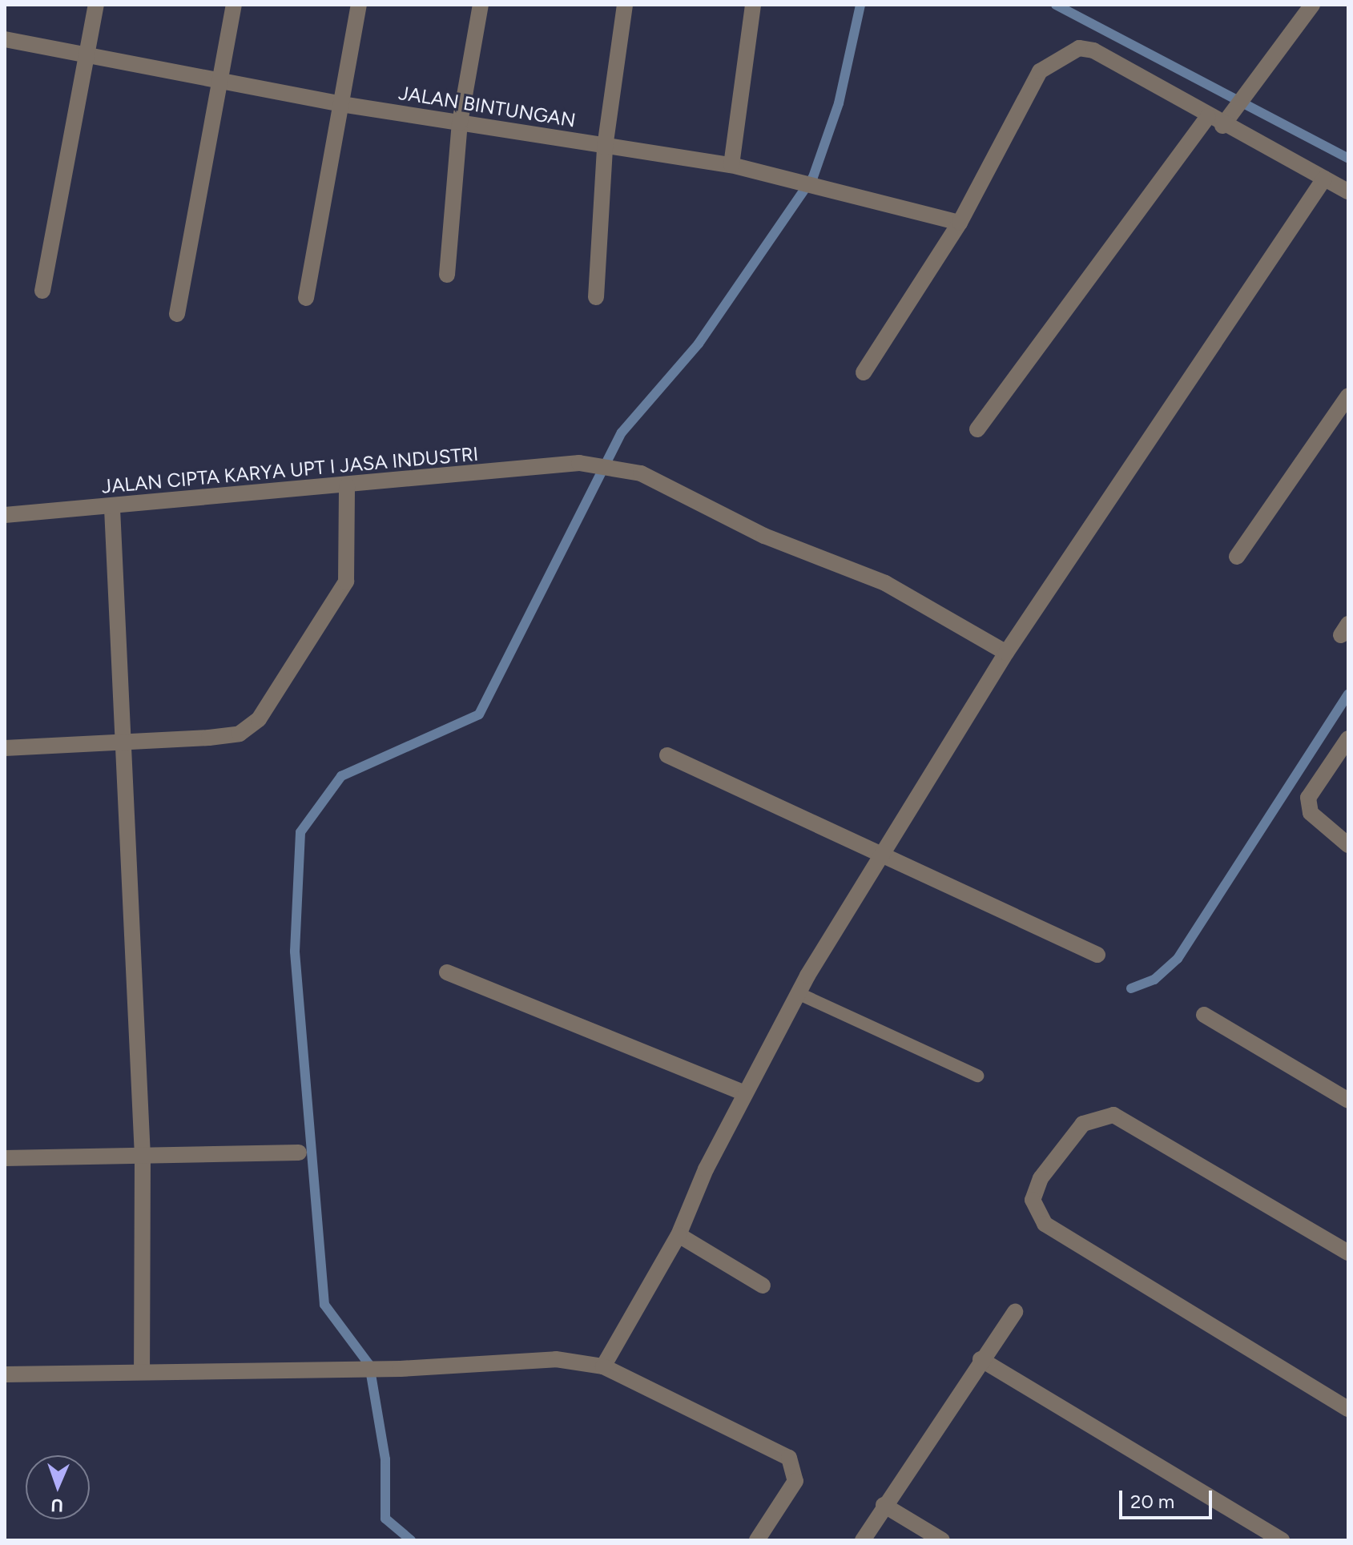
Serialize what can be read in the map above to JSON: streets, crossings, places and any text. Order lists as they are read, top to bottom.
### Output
{
  "streets": {
    "street": ["JALAN BINTUNGAN", "JALAN CIPTA KARYA UPT I JASA INDUSTRI"]
  },
  "scale_bar": "20 m",
  "north": "bottom"
}
